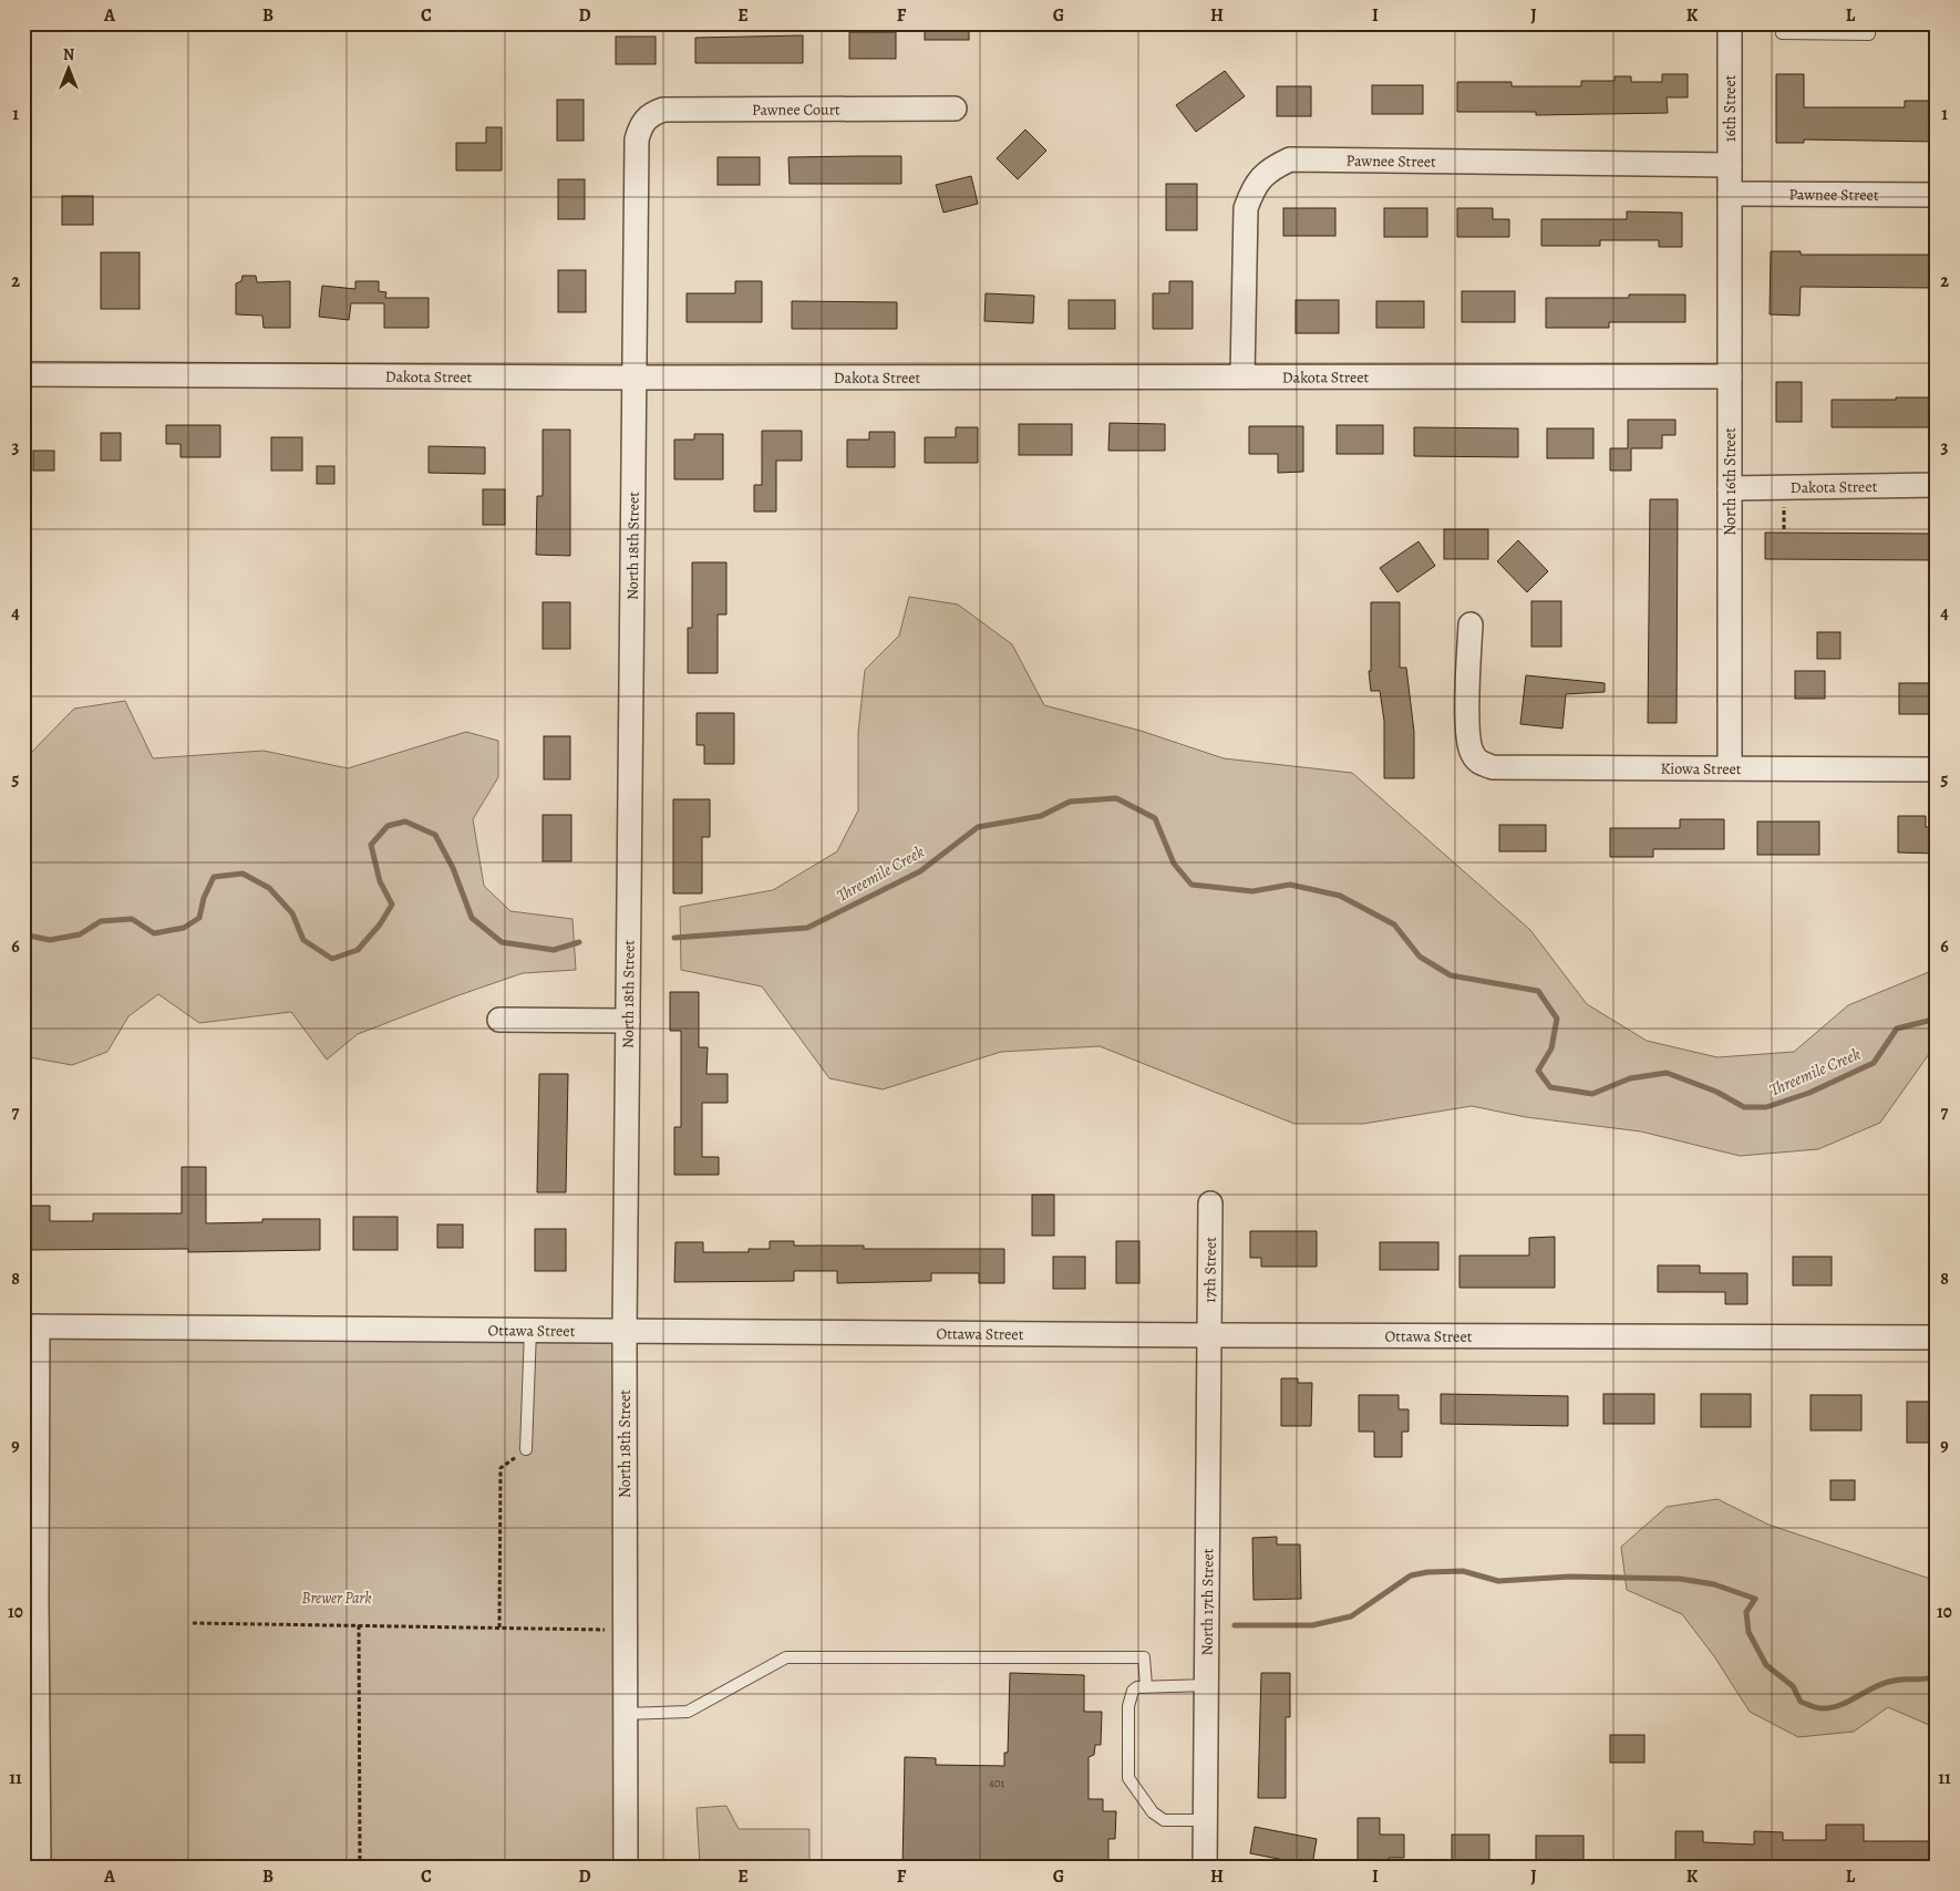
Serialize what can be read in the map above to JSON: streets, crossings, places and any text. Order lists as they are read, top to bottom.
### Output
{
  "streets": {
    "street": [
      "Pawnee Court",
      "16th Street",
      "Pawnee Street",
      "Dakota Street",
      "North 16th Street",
      "North 18th Street",
      "Kiowa Street",
      "17th Street",
      "Ottawa Street",
      "North 17th Street"
    ]
  },
  "crossings": [
    ["Pawnee Court", "North 18th Street"],
    ["16th Street", "Pawnee Street"],
    ["16th Street", "North 16th Street"],
    ["Pawnee Street", "Dakota Street"],
    ["Pawnee Street", "North 16th Street"],
    ["Dakota Street", "North 16th Street"],
    ["Dakota Street", "North 18th Street"],
    ["North 16th Street", "Kiowa Street"],
    ["North 18th Street", "Ottawa Street"],
    ["17th Street", "Ottawa Street"],
    ["17th Street", "North 17th Street"],
    ["Ottawa Street", "North 17th Street"]
  ],
  "water": ["Threemile Creek"],
  "parks": ["Brewer Park"],
  "house_numbers": ["401"],
  "north": "top",
  "grid": {
    "columns": [
      "A",
      "B",
      "C",
      "D",
      "E",
      "F",
      "G",
      "H",
      "I",
      "J",
      "K",
      "L"
    ],
    "rows": [
      "1",
      "2",
      "3",
      "4",
      "5",
      "6",
      "7",
      "8",
      "9",
      "10",
      "11"
    ]
  }
}
